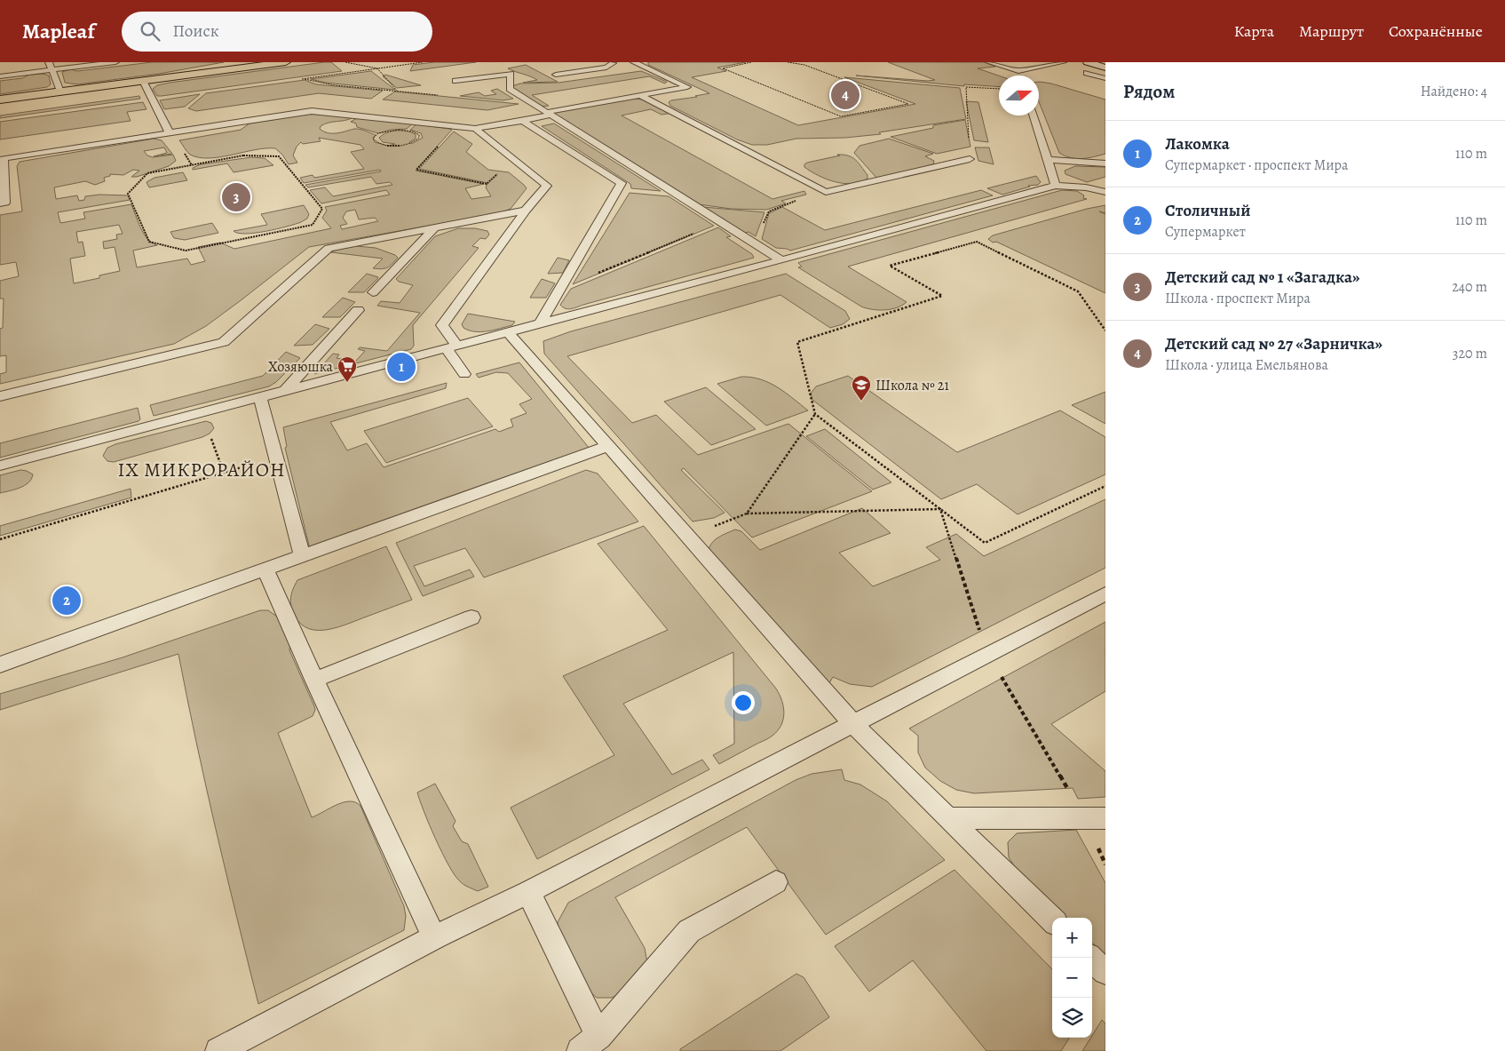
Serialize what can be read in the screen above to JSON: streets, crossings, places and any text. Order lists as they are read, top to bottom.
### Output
{
  "districts": ["IX МИКРОРАЙОН"],
  "places": {
    "supermarket": ["Хозяюшка"],
    "school or university": ["Школа № 21"]
  },
  "north": "right",
  "page": {
    "header": "Mapleaf",
    "search": "Поиск",
    "nav": ["Карта", "Маршрут", "Сохранённые"],
    "heading": ["Рядом", "Найдено: 4"],
    "pins": [
      "4",
      "3",
      "1",
      "2"
    ],
    "list": [
      {
        "mark": "1",
        "name": "Лакомка",
        "note": "Супермаркет · проспект Мира",
        "value": "110 m"
      },
      {
        "mark": "2",
        "name": "Столичный",
        "note": "Супермаркет",
        "value": "110 m"
      },
      {
        "mark": "3",
        "name": "Детский сад № 1 «Загадка»",
        "note": "Школа · проспект Мира",
        "value": "240 m"
      },
      {
        "mark": "4",
        "name": "Детский сад № 27 «Зарничка»",
        "note": "Школа · улица Емельянова",
        "value": "320 m"
      }
    ],
    "map_buttons": ["+", "−"]
  }
}
